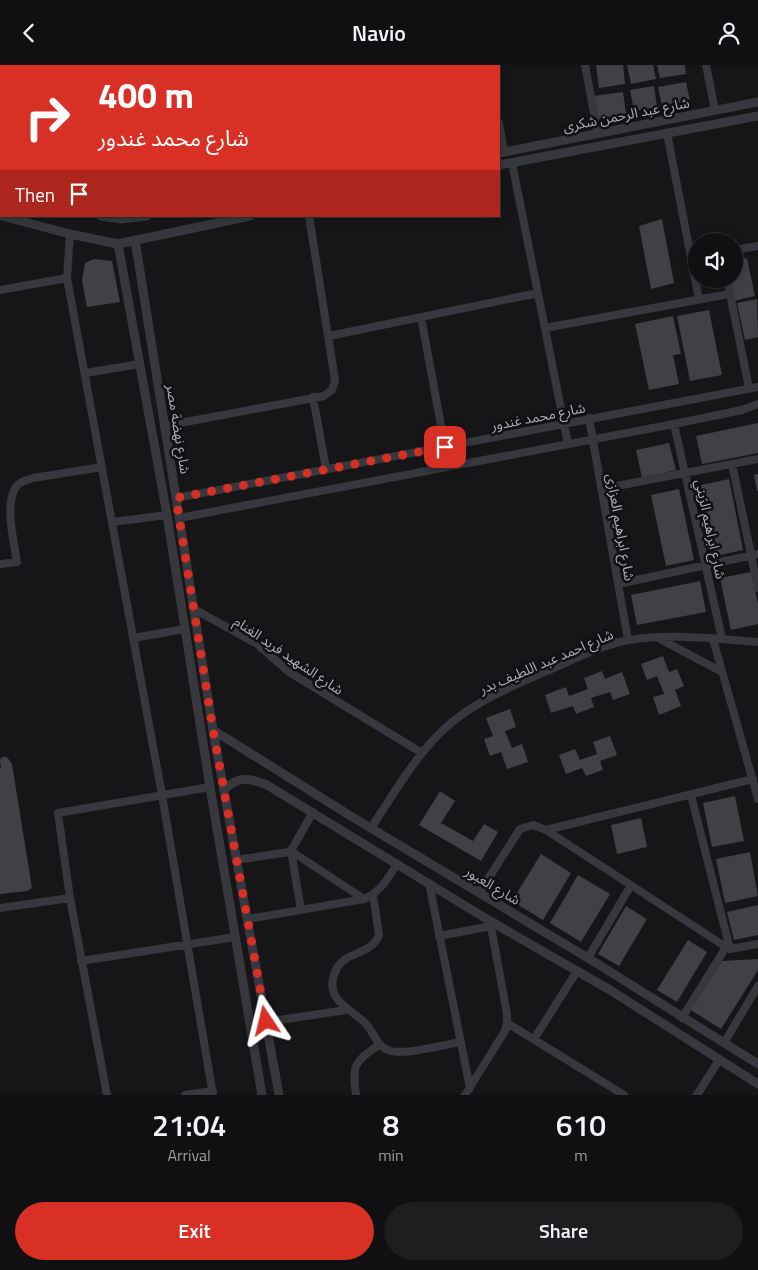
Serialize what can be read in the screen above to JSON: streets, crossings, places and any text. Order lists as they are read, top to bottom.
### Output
{
  "streets": {
    "street": [
      "شارع عبد الرحمن شكرى",
      "شارع محمد غندور",
      "شارع نهضة مصر",
      "شارع ابراهيم العزازى",
      "شارع ابراهيم الزيني",
      "شارع الشهيد فريد الغنام",
      "شارع احمد عبد اللطيف بدر",
      "شارع العبور"
    ]
  },
  "crossings": [
    ["شارع محمد غندور", "شارع نهضة مصر"],
    ["شارع محمد غندور", "شارع ابراهيم العزازى"],
    ["شارع نهضة مصر", "شارع الشهيد فريد الغنام"],
    ["شارع نهضة مصر", "شارع العبور"],
    ["شارع ابراهيم العزازى", "شارع احمد عبد اللطيف بدر"],
    ["شارع ابراهيم الزيني", "شارع احمد عبد اللطيف بدر"],
    ["شارع الشهيد فريد الغنام", "شارع احمد عبد اللطيف بدر"],
    ["شارع احمد عبد اللطيف بدر", "شارع العبور"]
  ],
  "page": {
    "header": "Navio",
    "turn": ["400 m", "شارع محمد غندور"],
    "then": "Then",
    "eta": [
      "21:04",
      "Arrival",
      "8",
      "min",
      "610",
      "m"
    ],
    "buttons": ["Exit", "Share"]
  }
}
